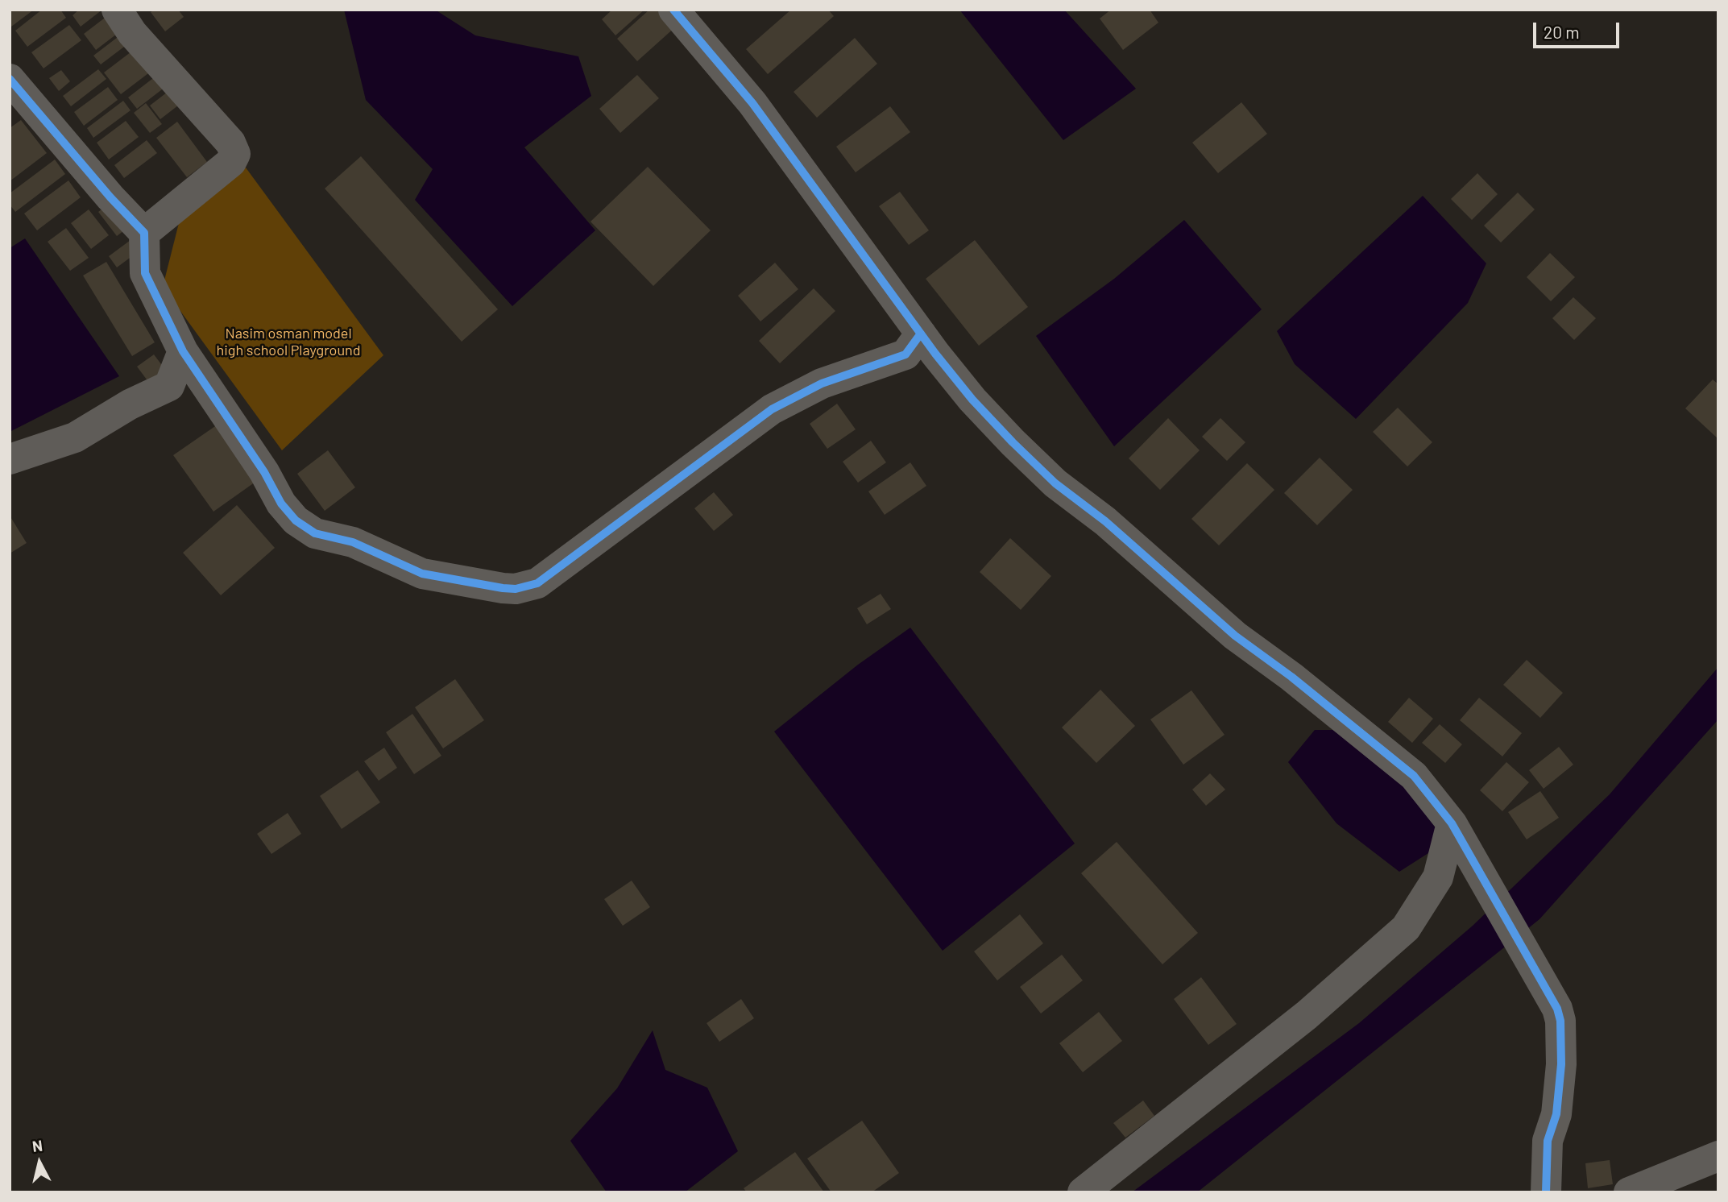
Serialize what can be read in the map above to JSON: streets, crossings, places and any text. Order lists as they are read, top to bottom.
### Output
{
  "parks": ["Nasim osman model high school Playground"],
  "scale_bar": "20 m",
  "north": "top"
}
